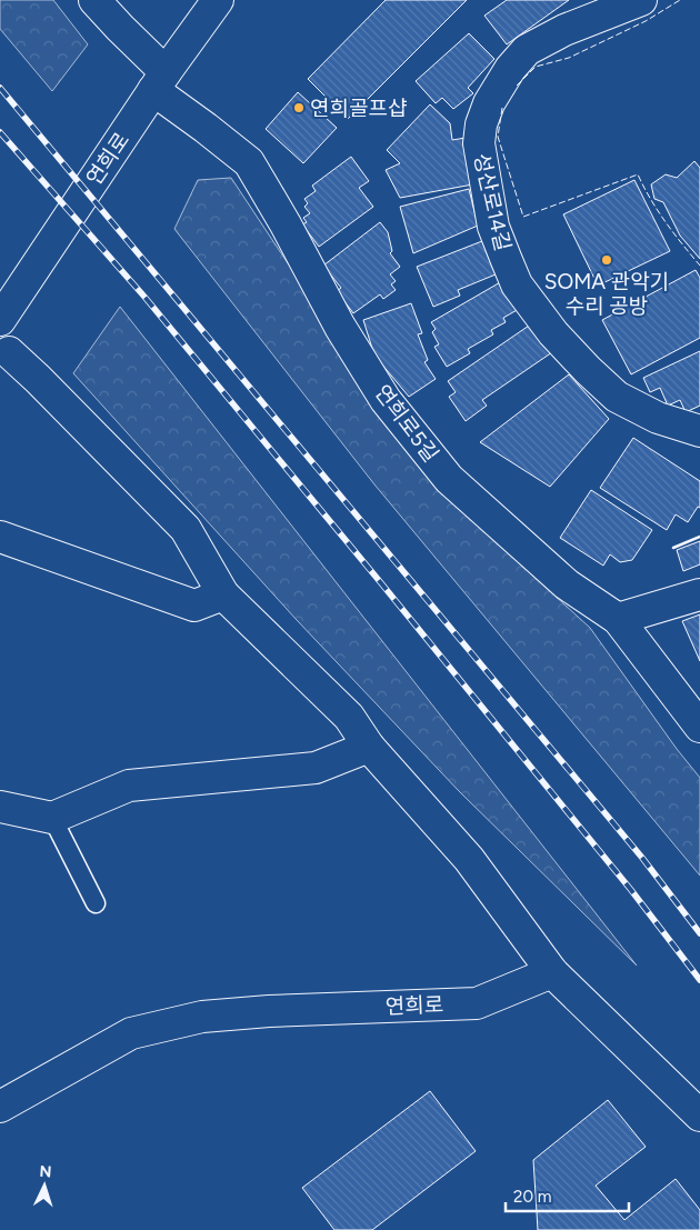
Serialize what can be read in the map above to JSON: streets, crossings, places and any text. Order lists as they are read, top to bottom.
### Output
{
  "streets": {
    "street": ["연희로", "성산로14길", "연희로5길"]
  },
  "crossings": [
    ["연희로", "연희로5길"]
  ],
  "places": ["연희골프샵", "SOMA 관악기 수리 공방"],
  "scale_bar": "20 m",
  "north": "top"
}
